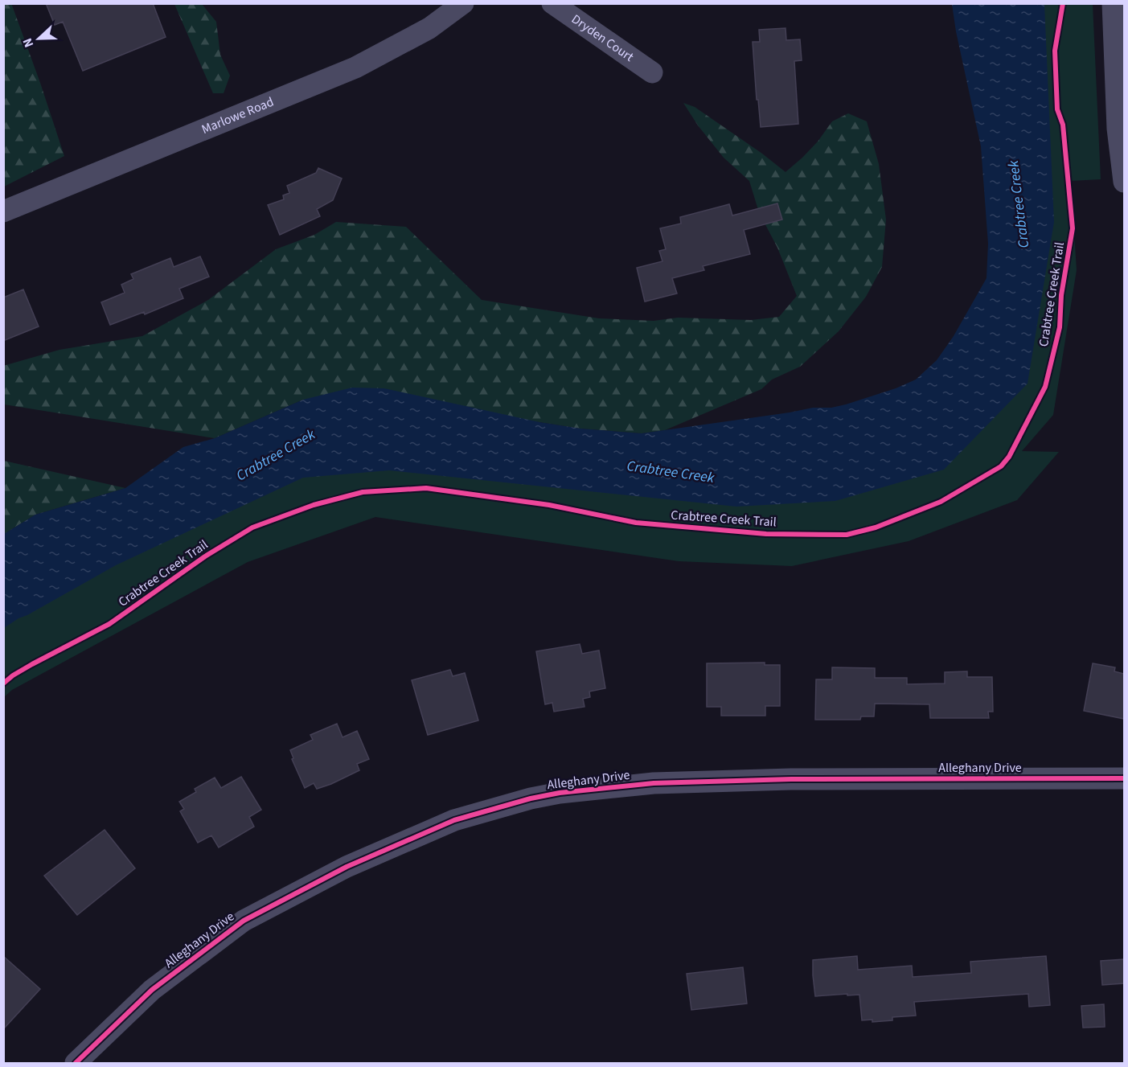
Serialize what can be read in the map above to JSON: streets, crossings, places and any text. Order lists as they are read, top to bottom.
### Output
{
  "streets": {
    "street": ["Dryden Court", "Marlowe Road", "Alleghany Drive"],
    "cycle path": ["Crabtree Creek Trail"]
  },
  "water": ["Crabtree Creek"],
  "north": "left"
}
